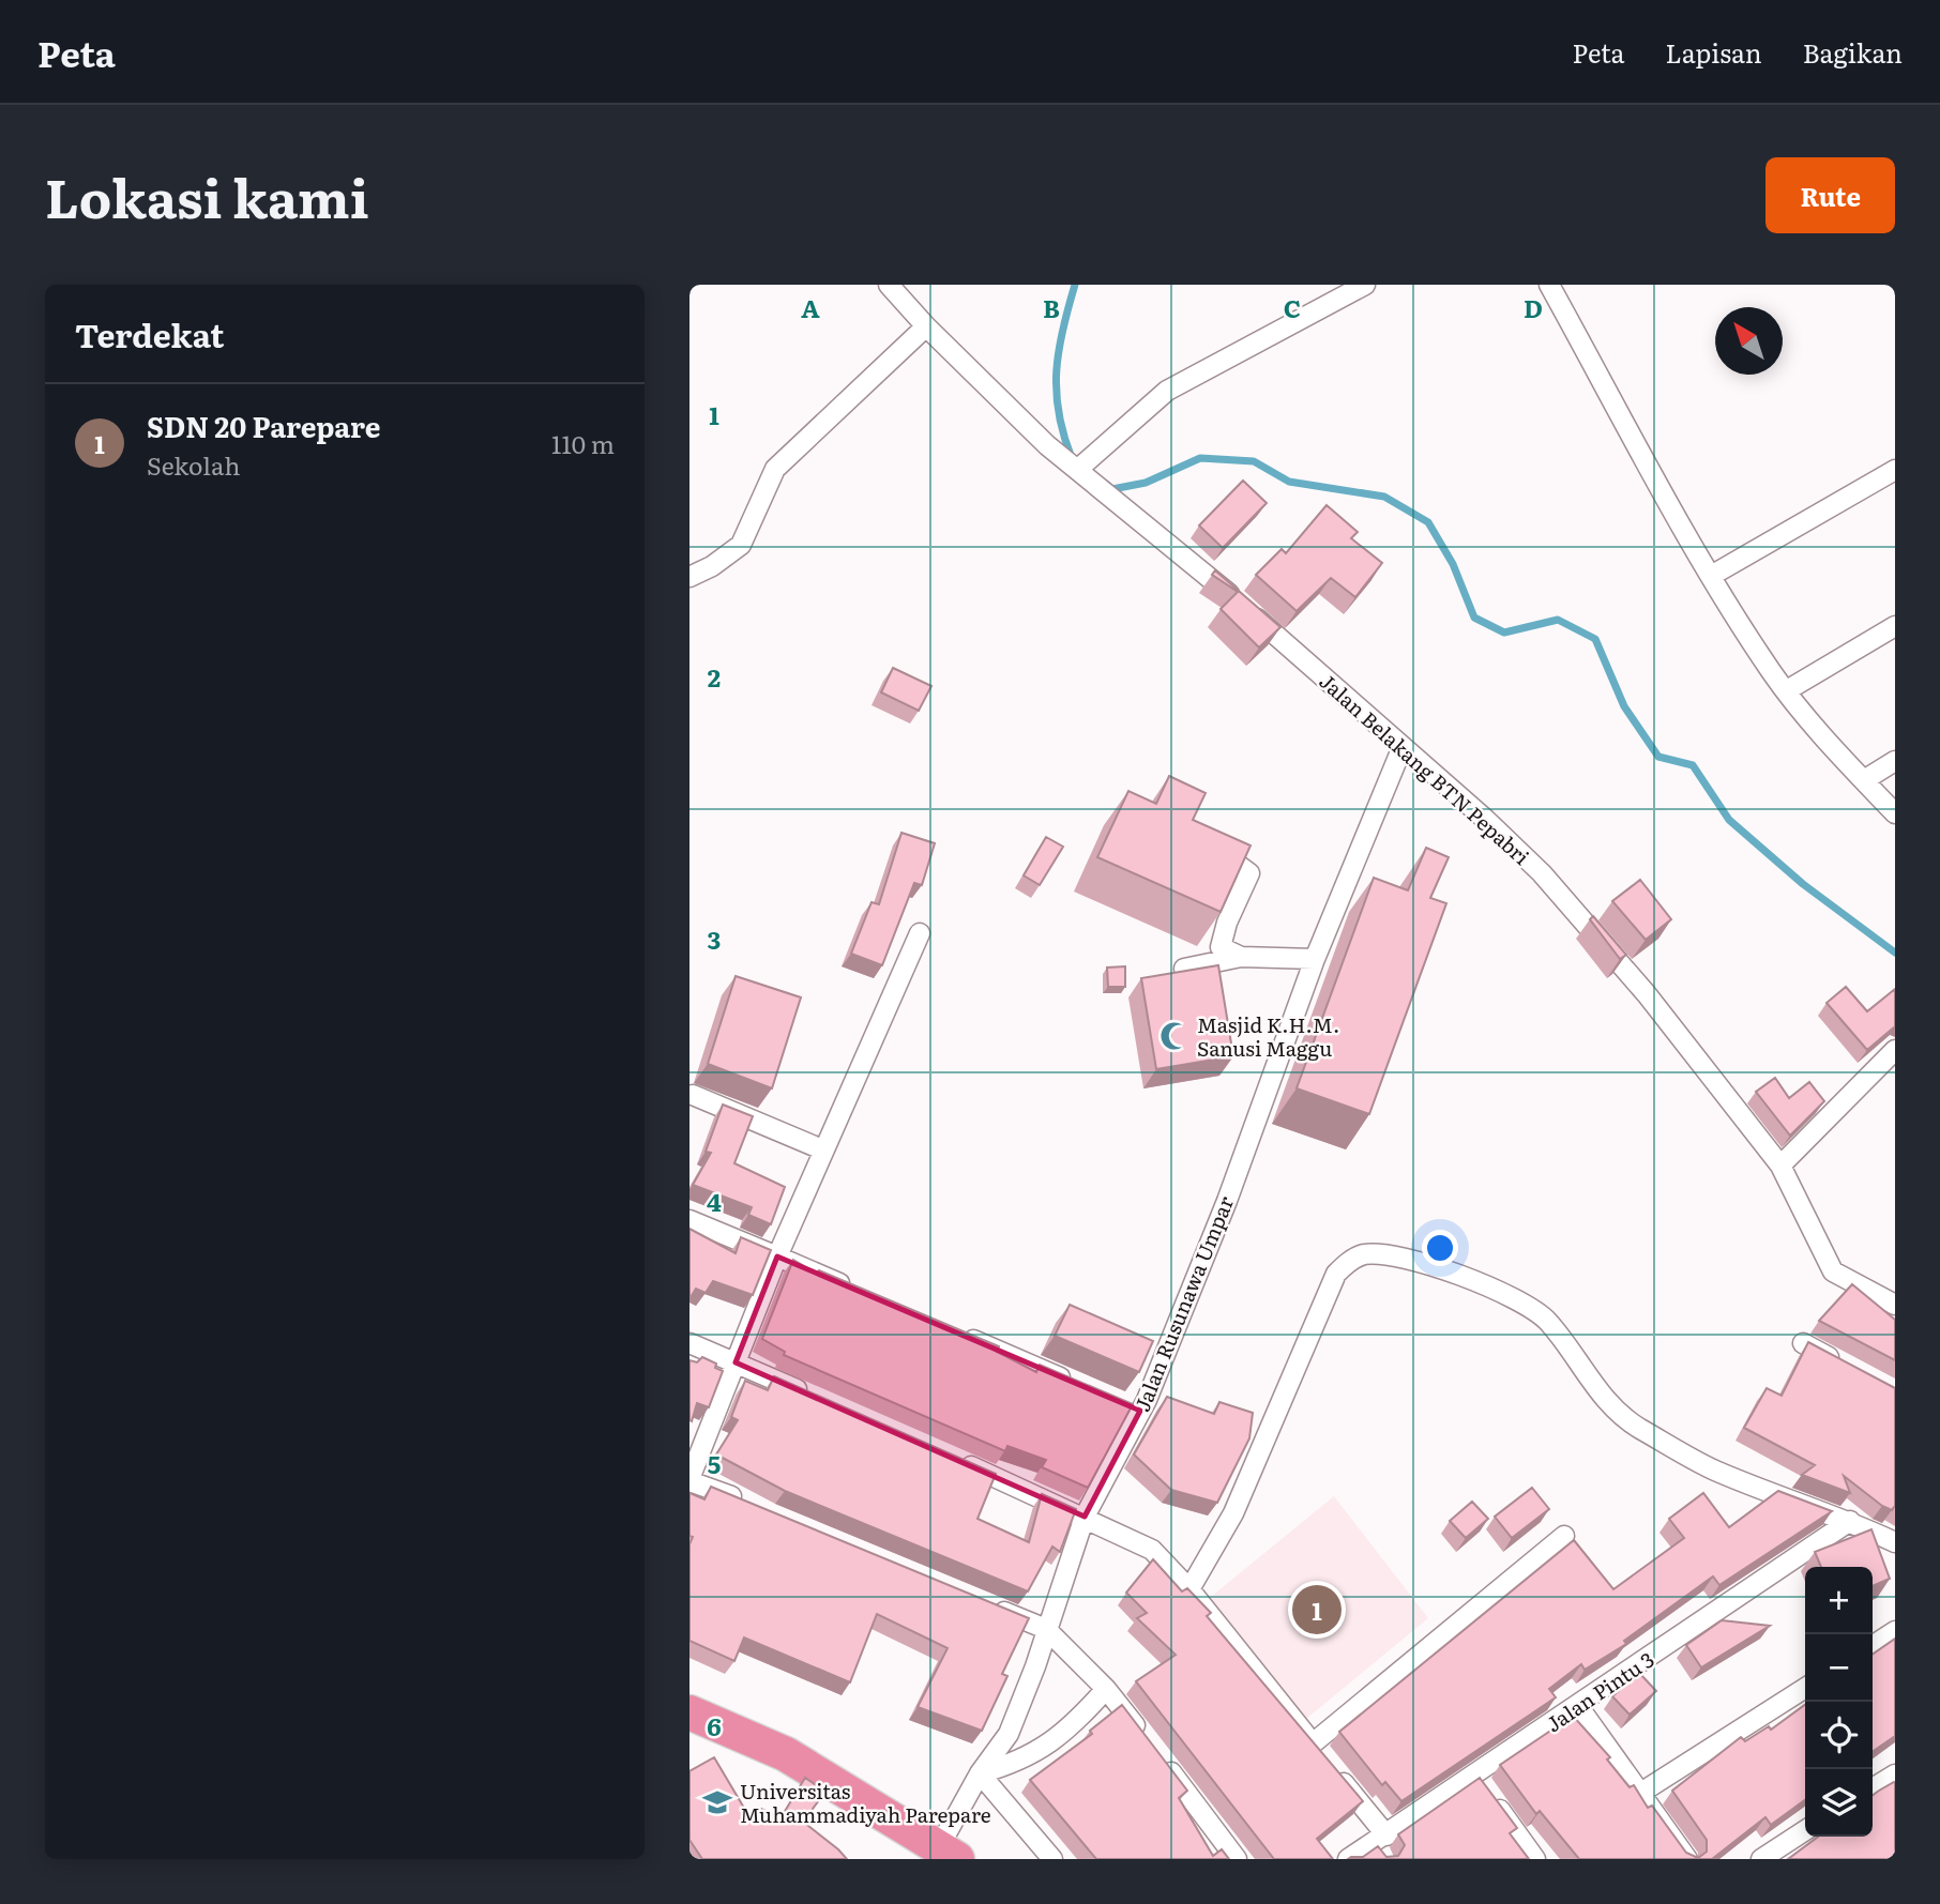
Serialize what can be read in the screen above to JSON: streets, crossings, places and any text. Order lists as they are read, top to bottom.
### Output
{
  "streets": {
    "street": ["Jalan Belakang BTN Pepabri", "Jalan Rusunawa Umpar", "Jalan Pintu 3"]
  },
  "crossings": [
    ["Jalan Belakang BTN Pepabri", "Jalan Rusunawa Umpar"]
  ],
  "places": {
    "mosque": ["Masjid K.H.M. Sanusi Maggu"],
    "school or university": ["Universitas Muhammadiyah Parepare"]
  },
  "north": "top left",
  "page": {
    "header": "Peta",
    "nav": ["Peta", "Lapisan", "Bagikan"],
    "title": "Lokasi kami",
    "buttons": "Rute",
    "heading": "Terdekat",
    "list": [
      {
        "mark": "1",
        "name": "SDN 20 Parepare",
        "note": "Sekolah",
        "value": "110 m"
      }
    ],
    "map_buttons": ["+", "−"],
    "pins": "1"
  },
  "grid": {
    "columns": [
      "A",
      "B",
      "C",
      "D"
    ],
    "rows": [
      "1",
      "2",
      "3",
      "4",
      "5",
      "6"
    ]
  }
}
